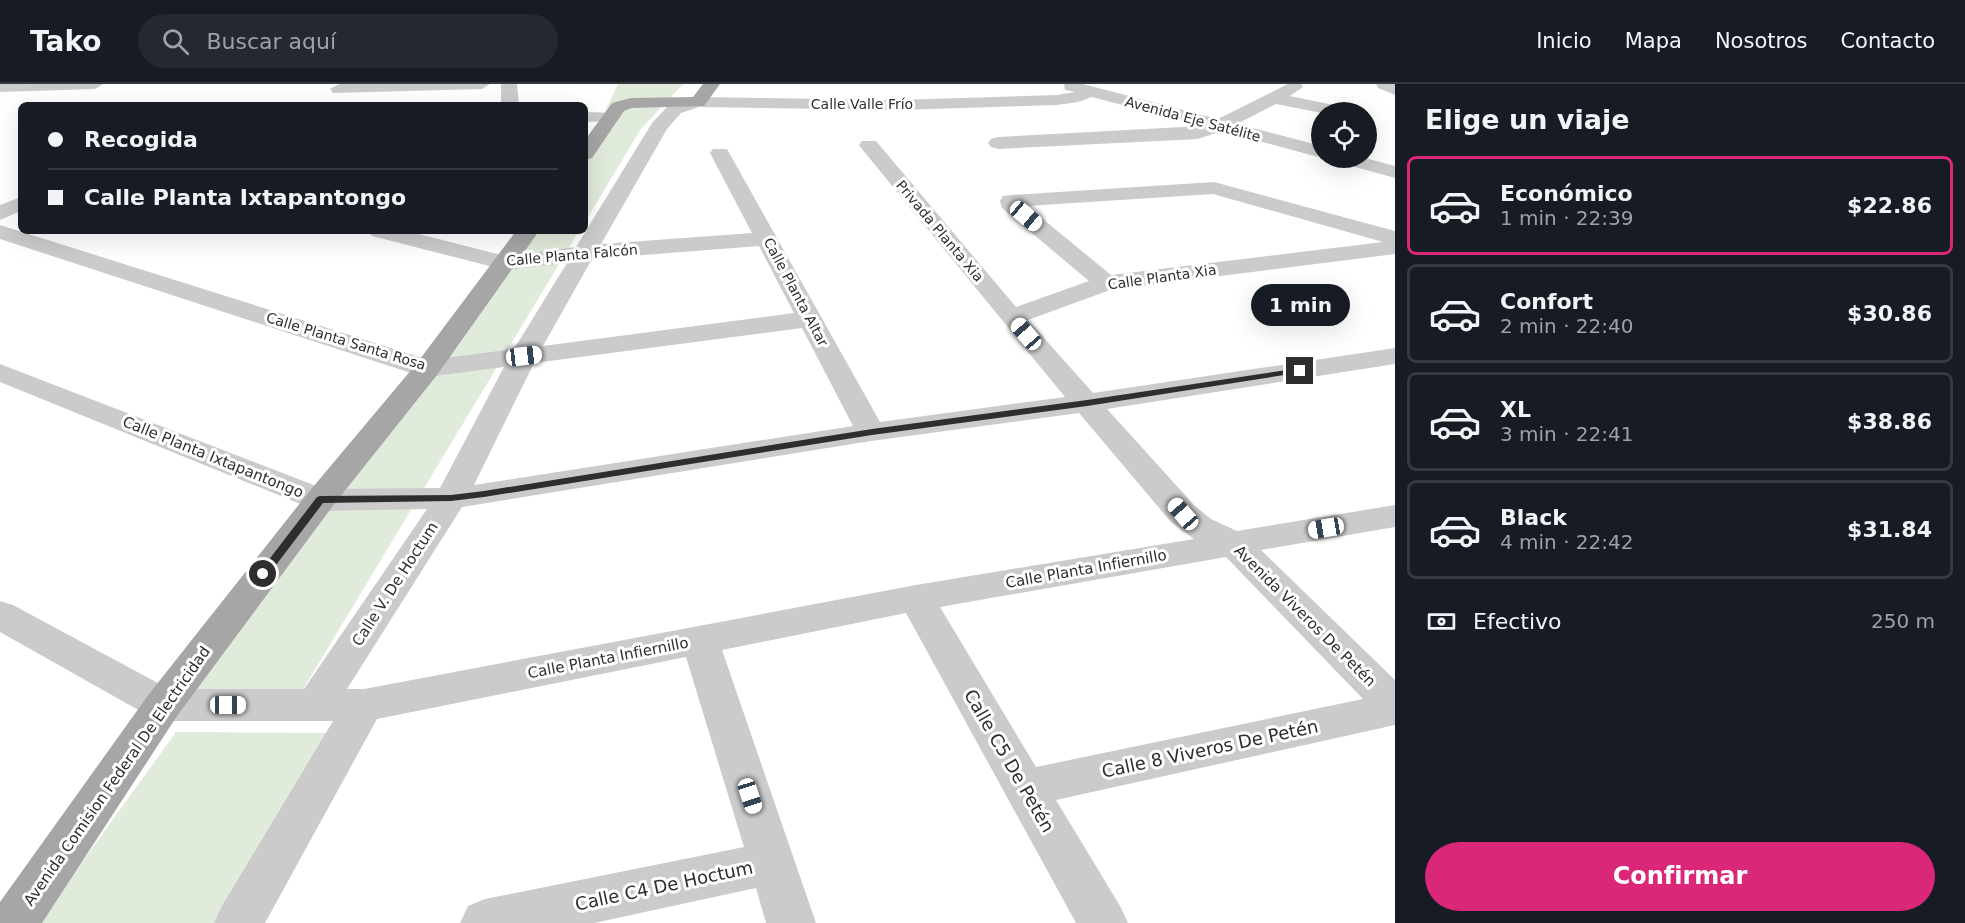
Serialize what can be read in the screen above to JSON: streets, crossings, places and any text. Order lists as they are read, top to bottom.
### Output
{
  "streets": {
    "main road": ["Calle Valle Frío", "Avenida Comision Federal De Electricidad"],
    "street": [
      "Avenida Eje Satélite",
      "Privada Planta Xia",
      "Calle Planta Falcón",
      "Calle Planta Xia",
      "Calle Planta Altar",
      "Calle Planta Santa Rosa",
      "Calle Planta Ixtapantongo",
      "Calle Planta Infiernillo",
      "Calle V. De Hoctum",
      "Avenida Viveros De Petén",
      "Calle 8 Viveros De Petén",
      "Calle C5 De Petén",
      "Calle C4 De Hoctum"
    ]
  },
  "crossings": [
    ["Calle Valle Frío", "Avenida Eje Satélite"],
    ["Calle Valle Frío", "Calle V. De Hoctum"],
    ["Privada Planta Xia", "Calle Planta Xia"],
    ["Calle Planta Falcón", "Calle Planta Altar"],
    ["Calle Planta Falcón", "Calle V. De Hoctum"],
    ["Calle Planta Falcón", "Avenida Comision Federal De Electricidad"],
    ["Calle Planta Altar", "Calle Planta Santa Rosa"],
    ["Calle Planta Altar", "Calle Planta Ixtapantongo"],
    ["Calle Planta Santa Rosa", "Calle V. De Hoctum"],
    ["Calle Planta Santa Rosa", "Avenida Comision Federal De Electricidad"],
    ["Calle Planta Ixtapantongo", "Calle V. De Hoctum"],
    ["Calle Planta Ixtapantongo", "Avenida Viveros De Petén"],
    ["Calle Planta Ixtapantongo", "Avenida Comision Federal De Electricidad"],
    ["Calle Planta Infiernillo", "Calle V. De Hoctum"],
    ["Calle Planta Infiernillo", "Avenida Viveros De Petén"],
    ["Calle Planta Infiernillo", "Calle C5 De Petén"],
    ["Calle Planta Infiernillo", "Avenida Comision Federal De Electricidad"],
    ["Avenida Viveros De Petén", "Calle 8 Viveros De Petén"],
    ["Calle 8 Viveros De Petén", "Calle C5 De Petén"]
  ],
  "page": {
    "header": "Tako",
    "search": "Buscar aquí",
    "nav": [
      "Inicio",
      "Mapa",
      "Nosotros",
      "Contacto"
    ],
    "heading": "Elige un viaje",
    "banner": ["Recogida", "Calle Planta Ixtapantongo"],
    "list": [
      {
        "name": "Económico",
        "note": "1 min · 22:39",
        "value": "$22.86"
      },
      {
        "name": "Confort",
        "note": "2 min · 22:40",
        "value": "$30.86"
      },
      {
        "name": "XL",
        "note": "3 min · 22:41",
        "value": "$38.86"
      },
      {
        "name": "Black",
        "note": "4 min · 22:42",
        "value": "$31.84"
      }
    ],
    "bubble": "1 min",
    "pay": ["Efectivo", "250 m"],
    "buttons": "Confirmar"
  }
}
